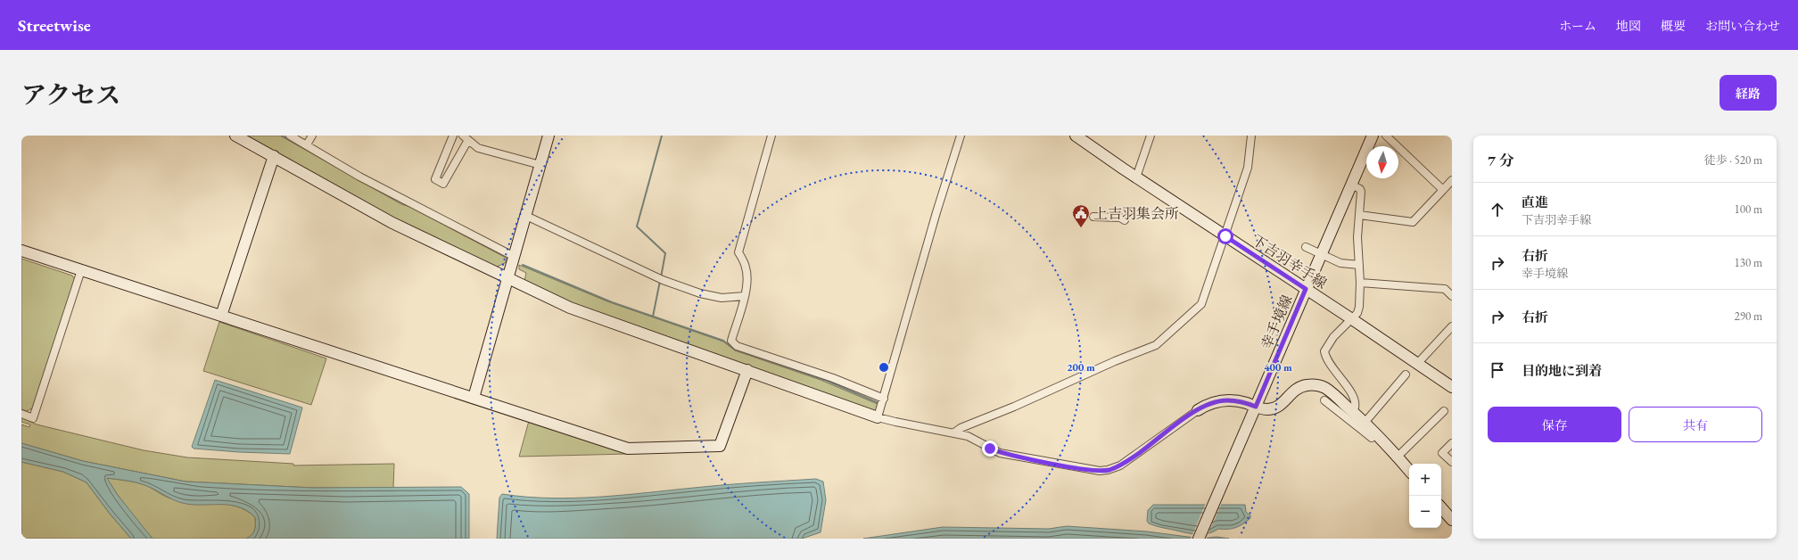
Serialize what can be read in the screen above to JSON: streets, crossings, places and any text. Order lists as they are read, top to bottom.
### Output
{
  "streets": {
    "street": ["下吉羽幸手線", "幸手境線"]
  },
  "crossings": [
    ["下吉羽幸手線", "幸手境線"]
  ],
  "places": {
    "public building": ["上吉羽集会所"]
  },
  "north": "bottom",
  "page": {
    "header": "Streetwise",
    "nav": [
      "ホーム",
      "地図",
      "概要",
      "お問い合わせ"
    ],
    "title": "アクセス",
    "buttons": [
      "経路",
      ["保存", "共有"]
    ],
    "heading": ["7 分", "徒歩 · 520 m"],
    "list": [
      ["直進", "下吉羽幸手線", "100 m"],
      ["右折", "幸手境線", "130 m"],
      ["右折", "290 m"],
      "目的地に到着"
    ],
    "map_buttons": ["+", "−"]
  },
  "rings": ["200 m", "400 m"]
}
